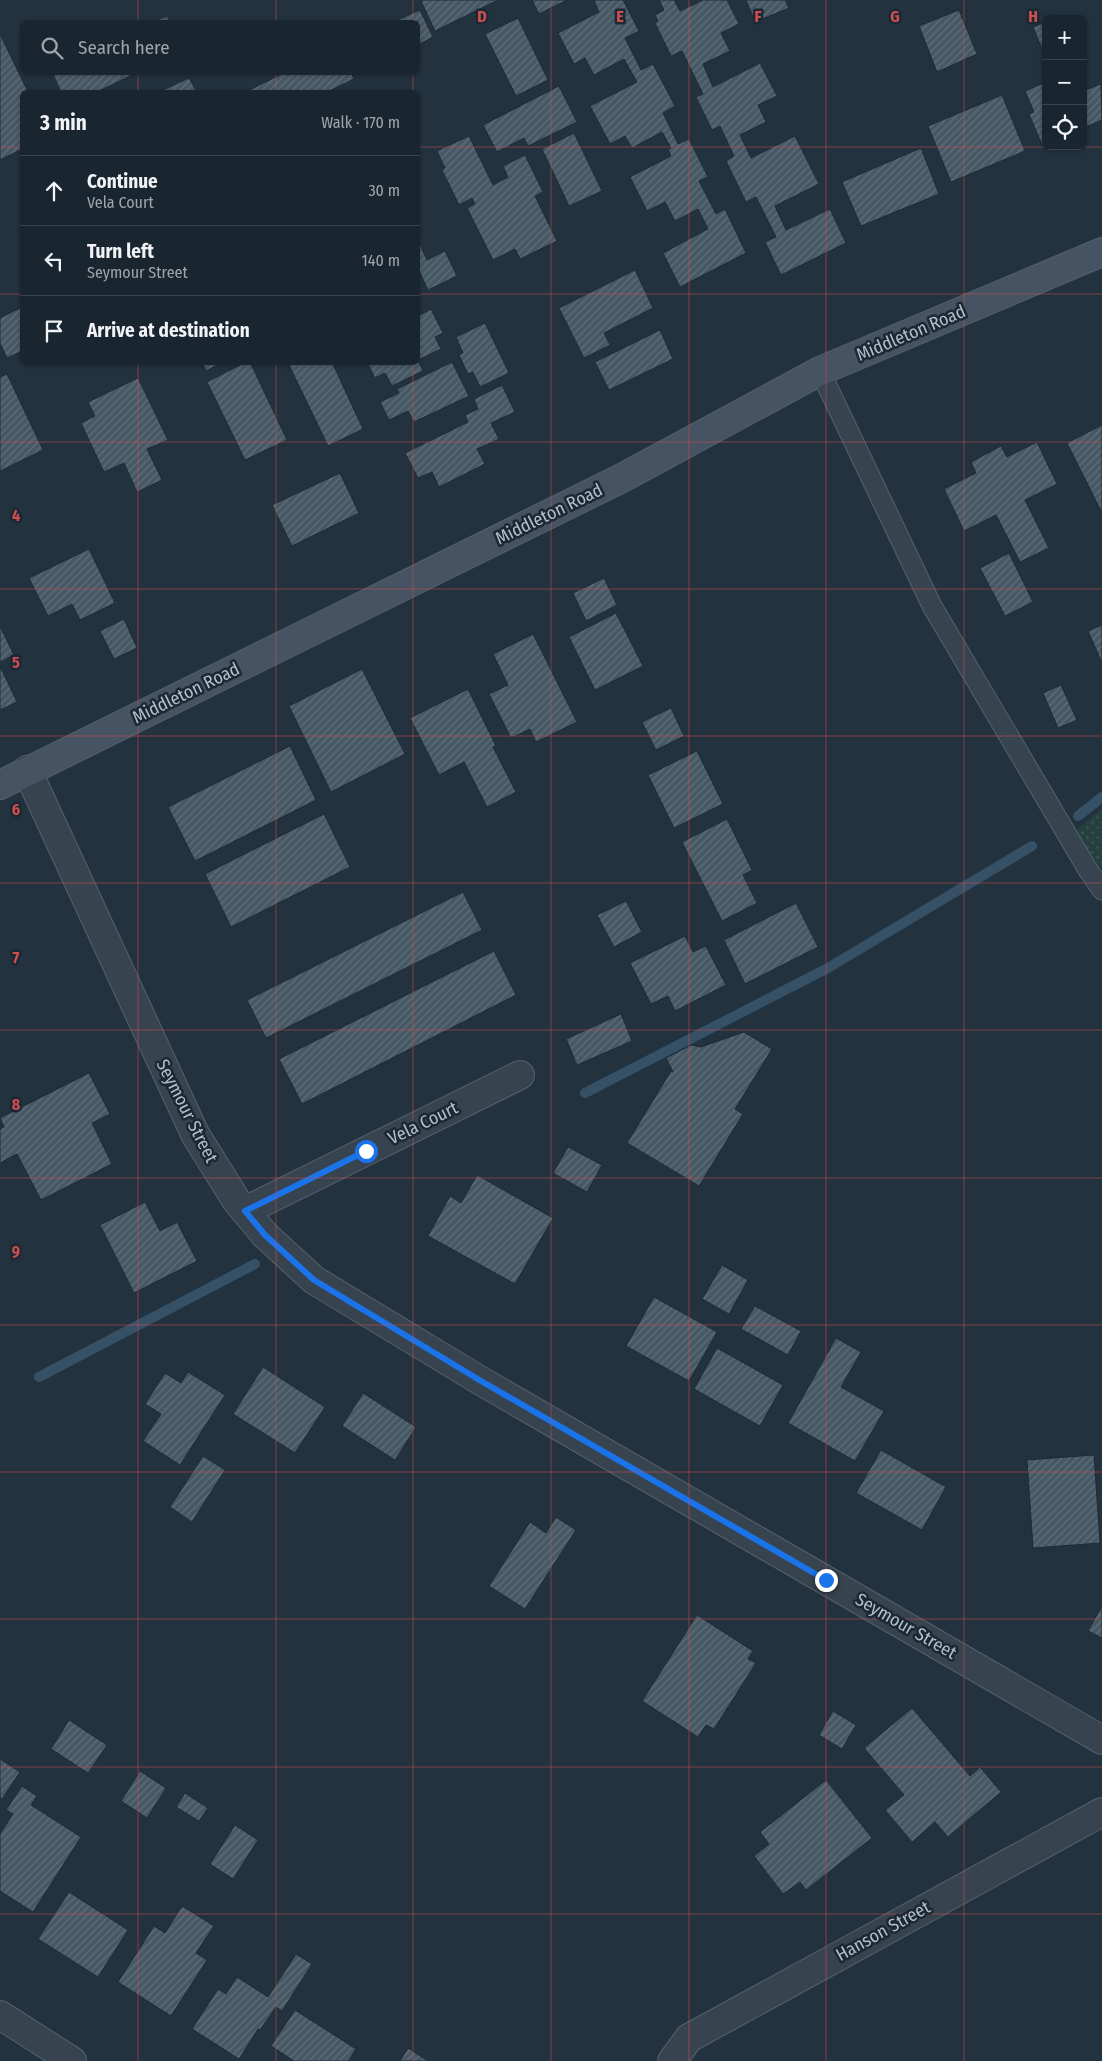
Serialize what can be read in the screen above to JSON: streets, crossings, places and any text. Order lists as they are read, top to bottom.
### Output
{
  "streets": {
    "main road": ["Middleton Road"],
    "street": ["Seymour Street", "Vela Court", "Hanson Street"]
  },
  "crossings": [
    ["Middleton Road", "Seymour Street"],
    ["Seymour Street", "Vela Court"]
  ],
  "page": {
    "map_buttons": ["+", "−"],
    "search": "Search here",
    "heading": ["3 min", "Walk · 170 m"],
    "list": [
      ["Continue", "Vela Court", "30 m"],
      ["Turn left", "Seymour Street", "140 m"],
      "Arrive at destination"
    ]
  },
  "grid": {
    "columns": [
      "D",
      "E",
      "F",
      "G",
      "H"
    ],
    "rows": [
      "4",
      "5",
      "6",
      "7",
      "8",
      "9"
    ]
  }
}
